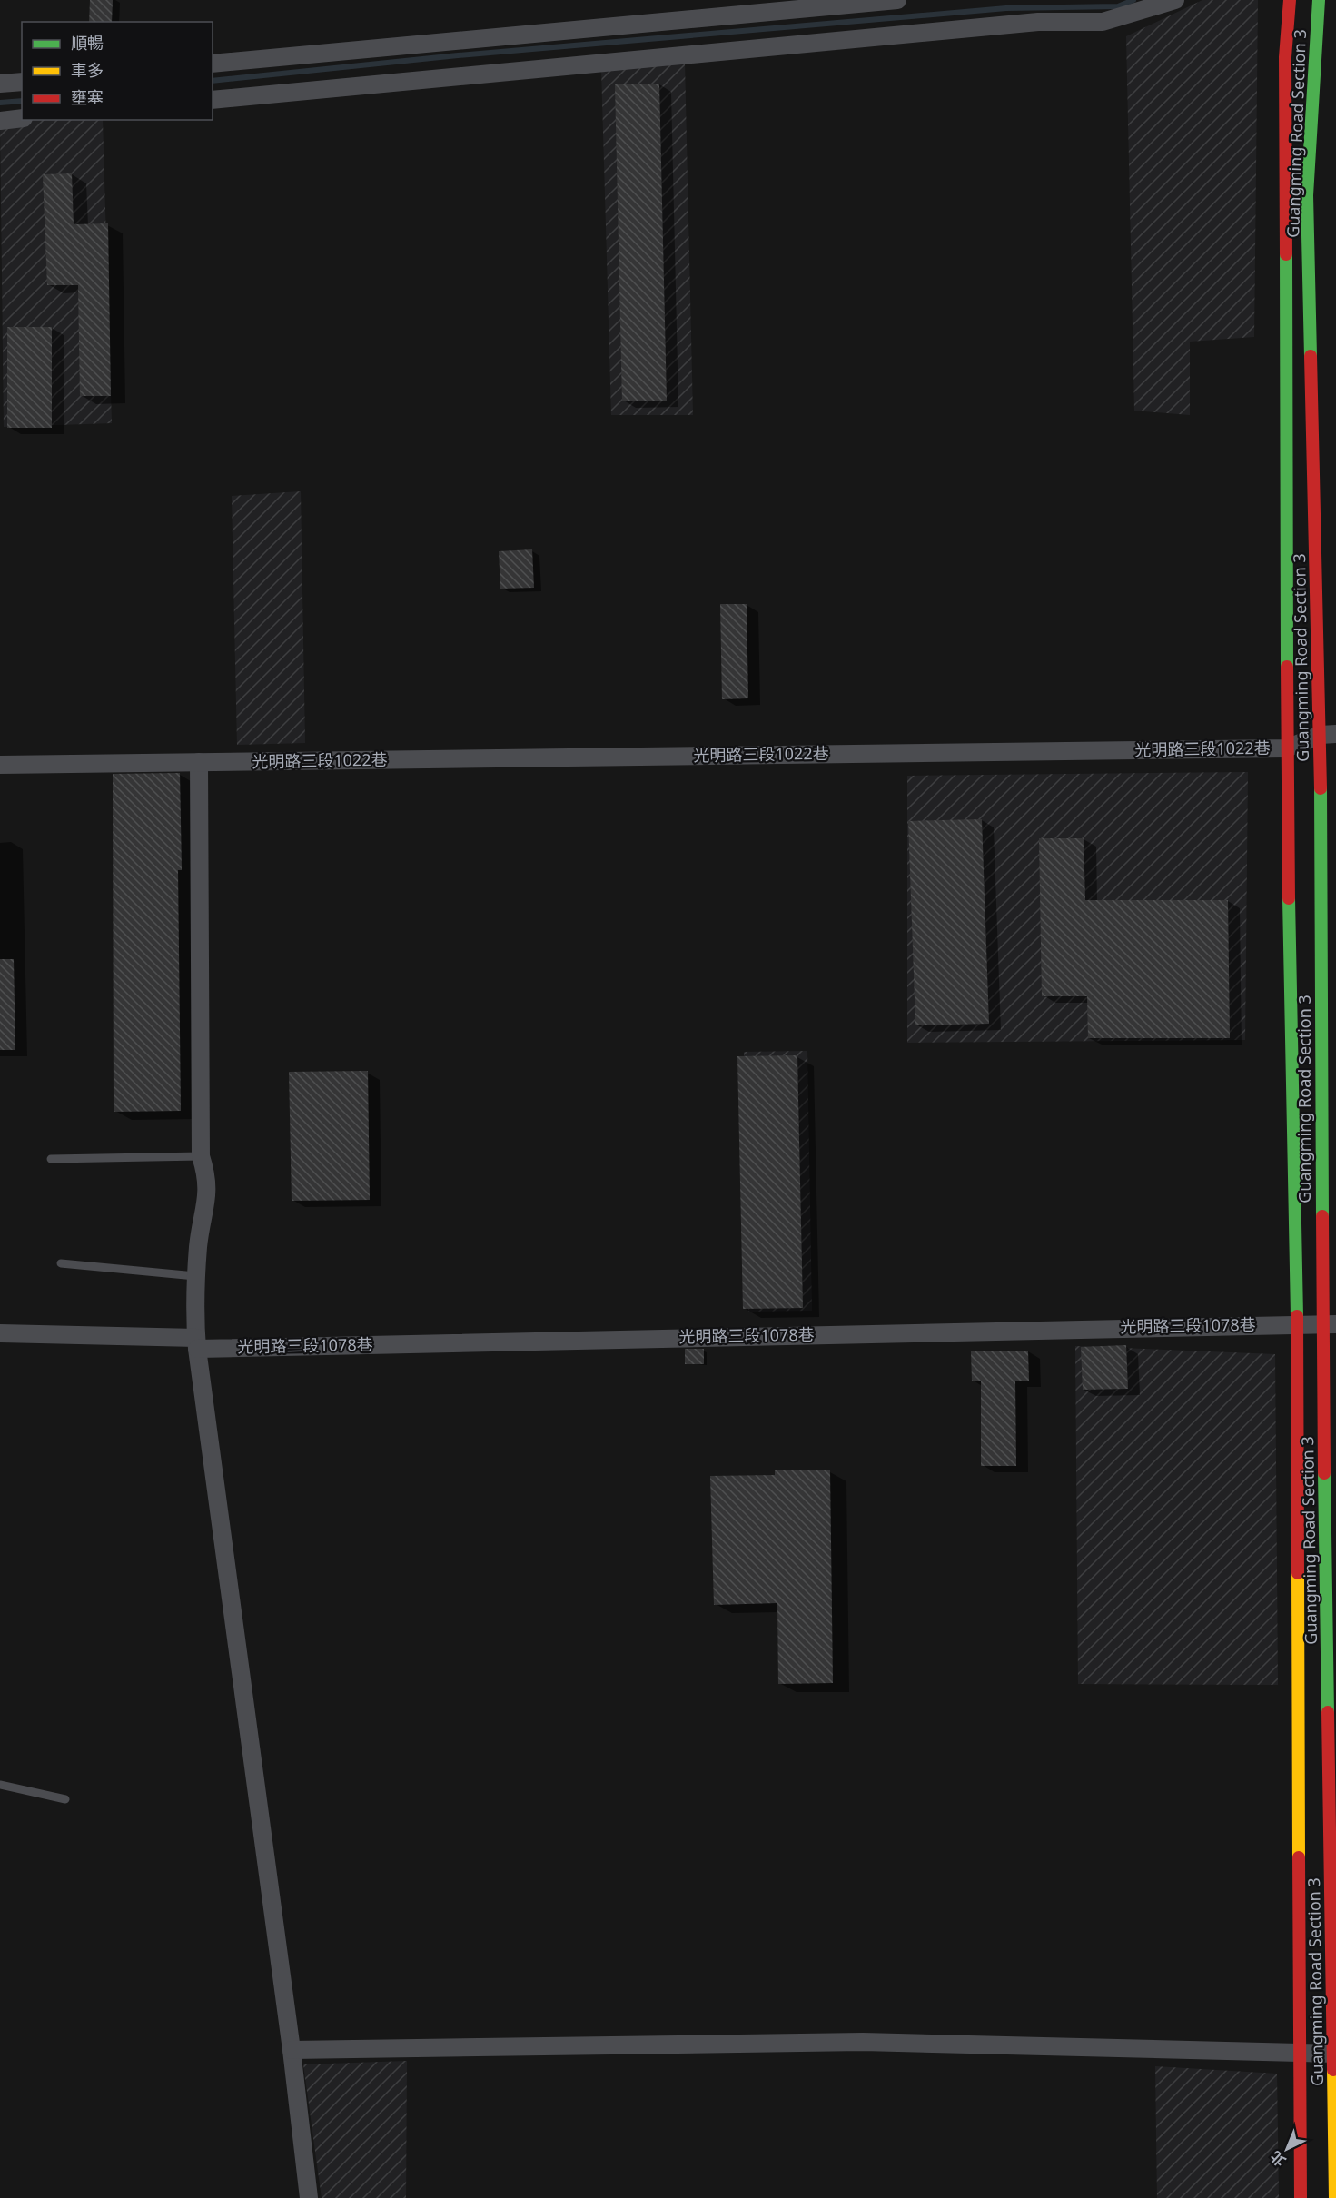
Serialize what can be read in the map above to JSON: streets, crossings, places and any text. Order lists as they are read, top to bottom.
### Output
{
  "streets": {
    "street": ["Guangming Road Section 3", "光明路三段1022巷", "光明路三段1078巷"]
  },
  "crossings": [
    ["Guangming Road Section 3", "光明路三段1022巷"],
    ["Guangming Road Section 3", "光明路三段1078巷"]
  ],
  "legend": ["順暢", "車多", "壅塞"],
  "north": "bottom left"
}
